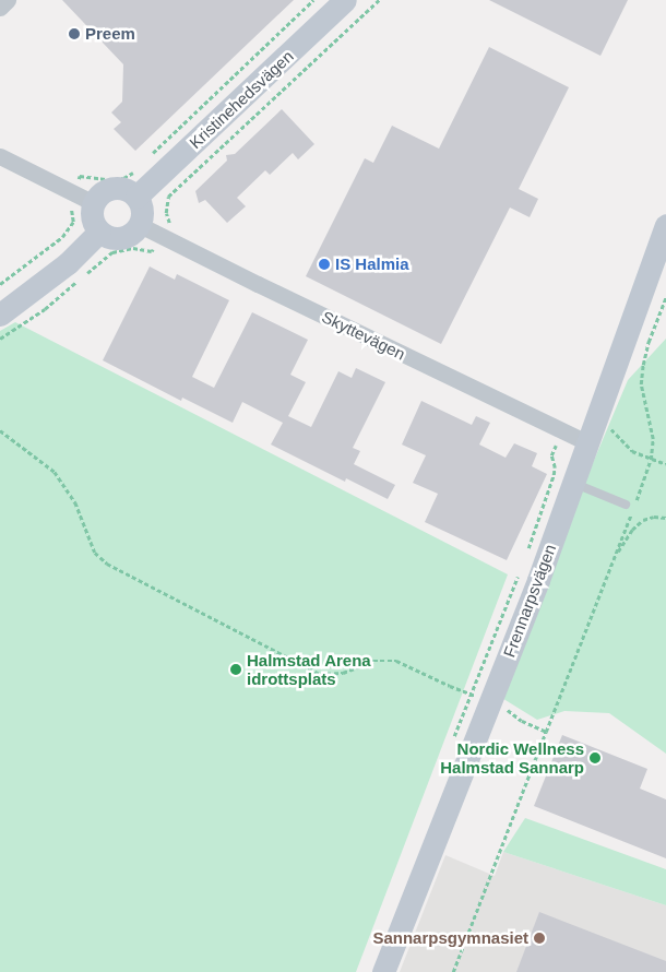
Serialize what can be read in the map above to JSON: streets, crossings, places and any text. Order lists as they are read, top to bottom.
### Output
{
  "streets": {
    "street": ["Kristinehedsvägen", "Skyttevägen", "Frennarpsvägen"]
  },
  "crossings": [
    ["Kristinehedsvägen", "Skyttevägen"],
    ["Skyttevägen", "Frennarpsvägen"]
  ],
  "places": [
    "Preem",
    "IS Halmia",
    "Halmstad Arena idrottsplats",
    "Nordic Wellness Halmstad Sannarp",
    "Sannarpsgymnasiet"
  ]
}
